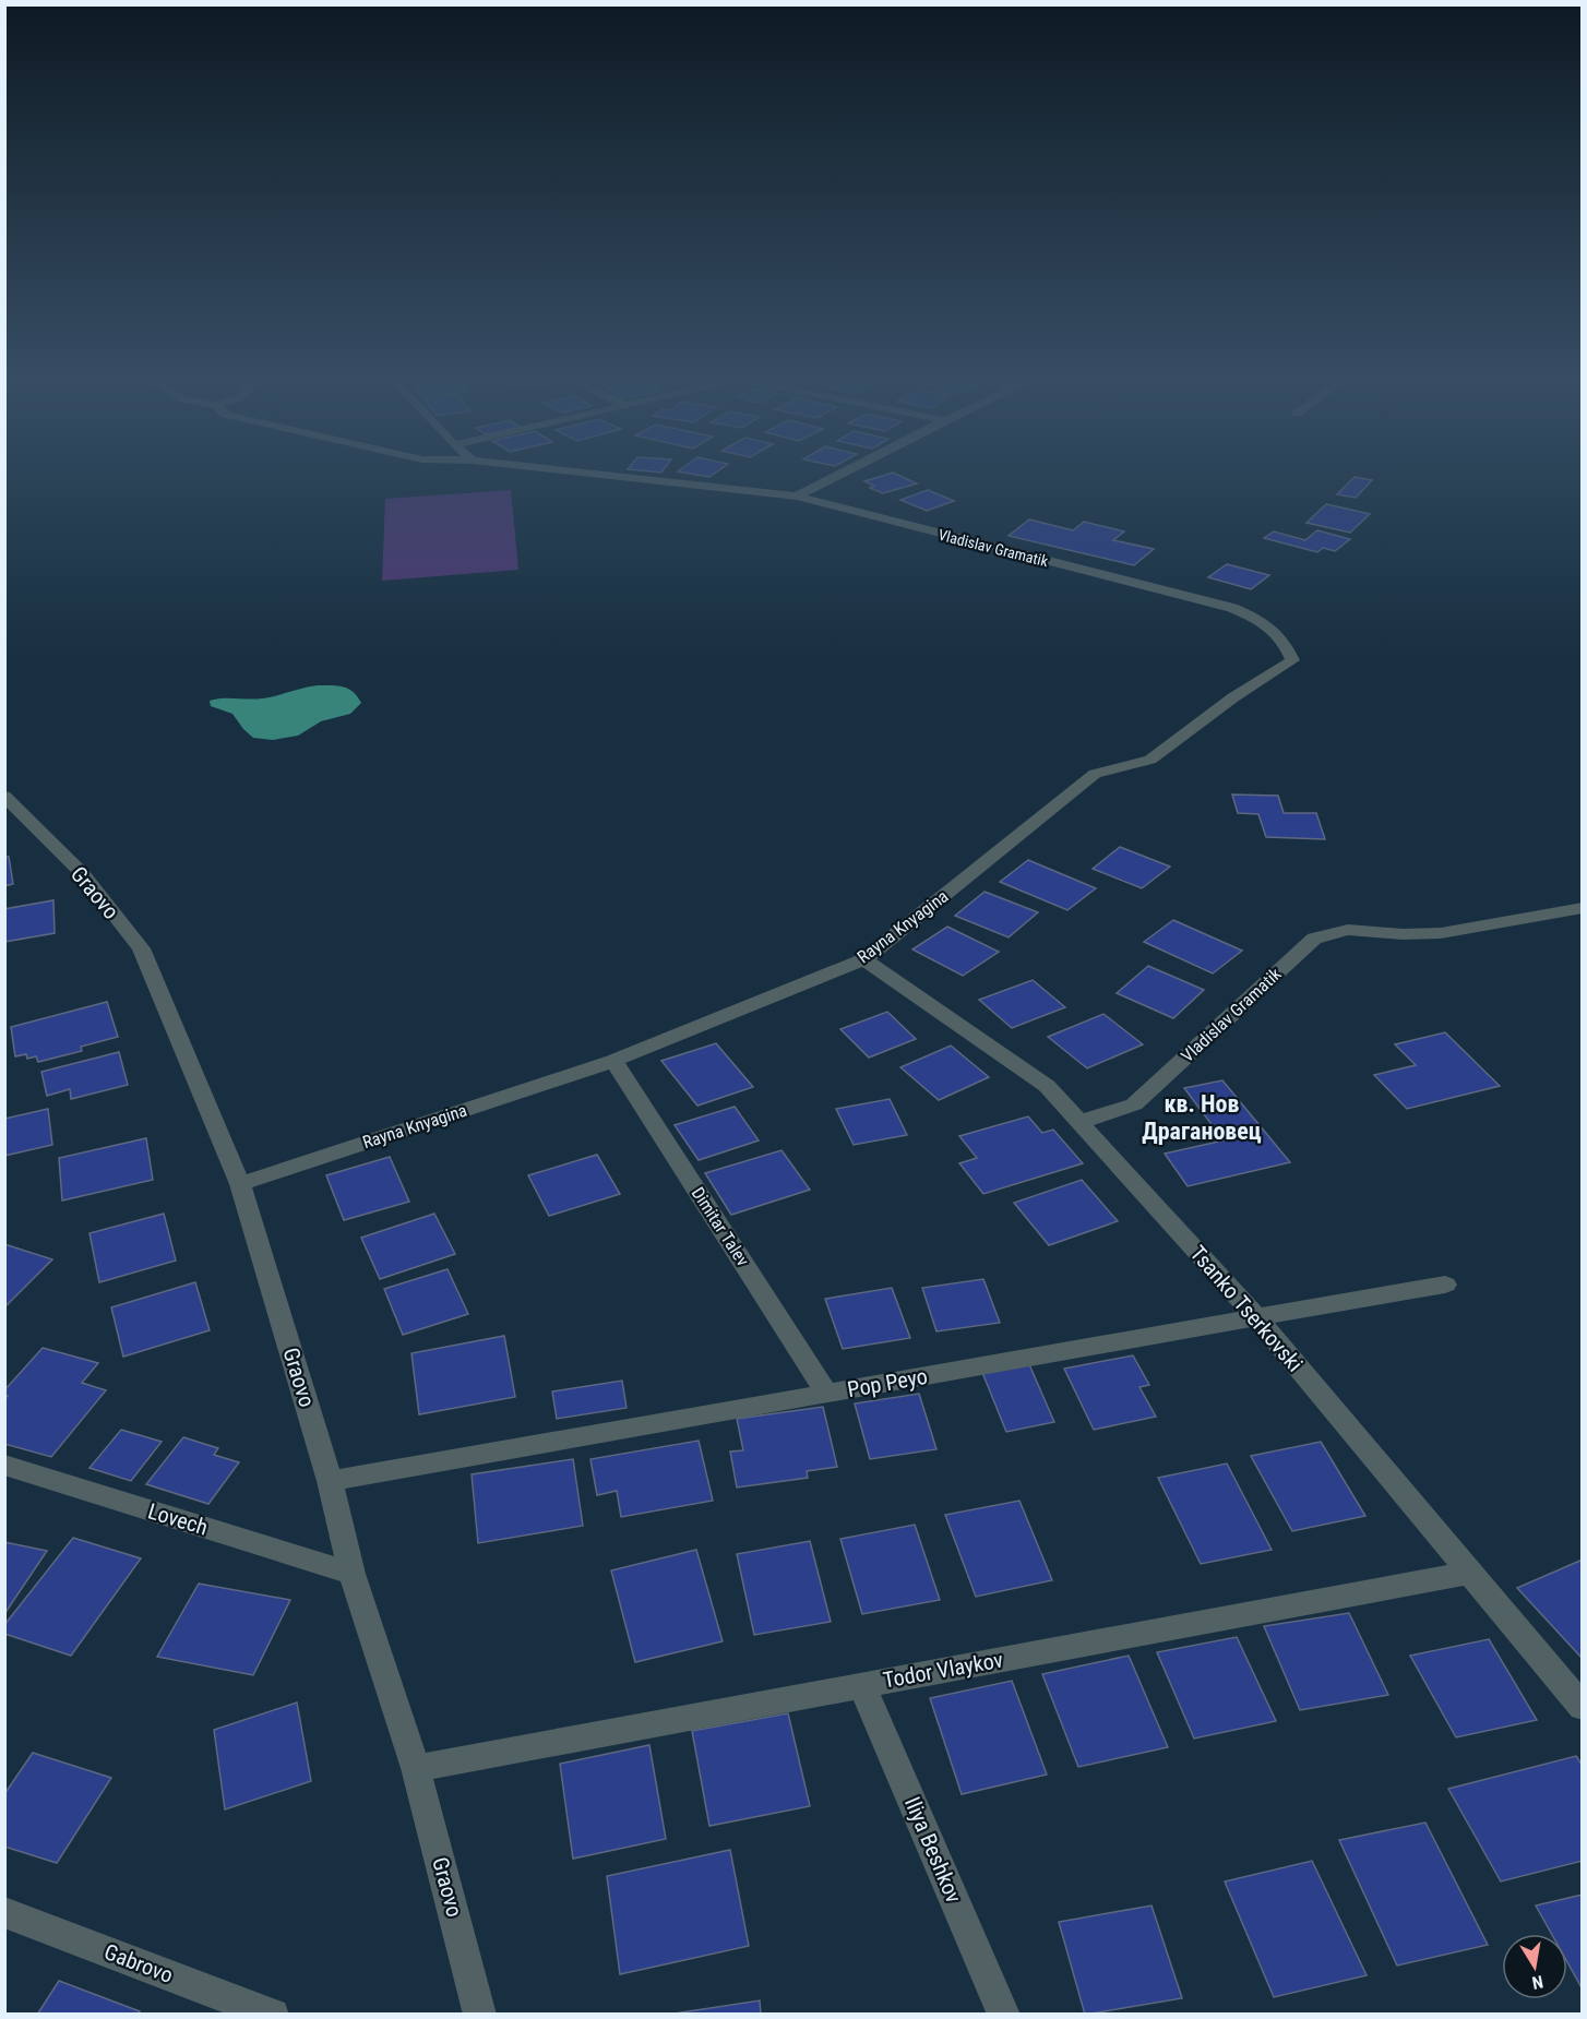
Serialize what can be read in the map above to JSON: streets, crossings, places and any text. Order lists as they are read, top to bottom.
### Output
{
  "streets": {
    "street": [
      "Vladislav Gramatik",
      "Graovo",
      "Rayna Knyagina",
      "Dimitar Talev",
      "Tsanko Tserkovski",
      "Pop Peyo",
      "Lovech",
      "Todor Vlaykov",
      "Iliya Beshkov",
      "Gabrovo"
    ]
  },
  "crossings": [
    ["Vladislav Gramatik", "Rayna Knyagina"],
    ["Vladislav Gramatik", "Tsanko Tserkovski"],
    ["Graovo", "Rayna Knyagina"],
    ["Graovo", "Pop Peyo"],
    ["Graovo", "Lovech"],
    ["Graovo", "Todor Vlaykov"],
    ["Rayna Knyagina", "Dimitar Talev"],
    ["Rayna Knyagina", "Tsanko Tserkovski"],
    ["Dimitar Talev", "Pop Peyo"],
    ["Tsanko Tserkovski", "Pop Peyo"],
    ["Tsanko Tserkovski", "Todor Vlaykov"],
    ["Todor Vlaykov", "Iliya Beshkov"]
  ],
  "districts": ["кв. Нов Драгановец"],
  "north": "bottom"
}
